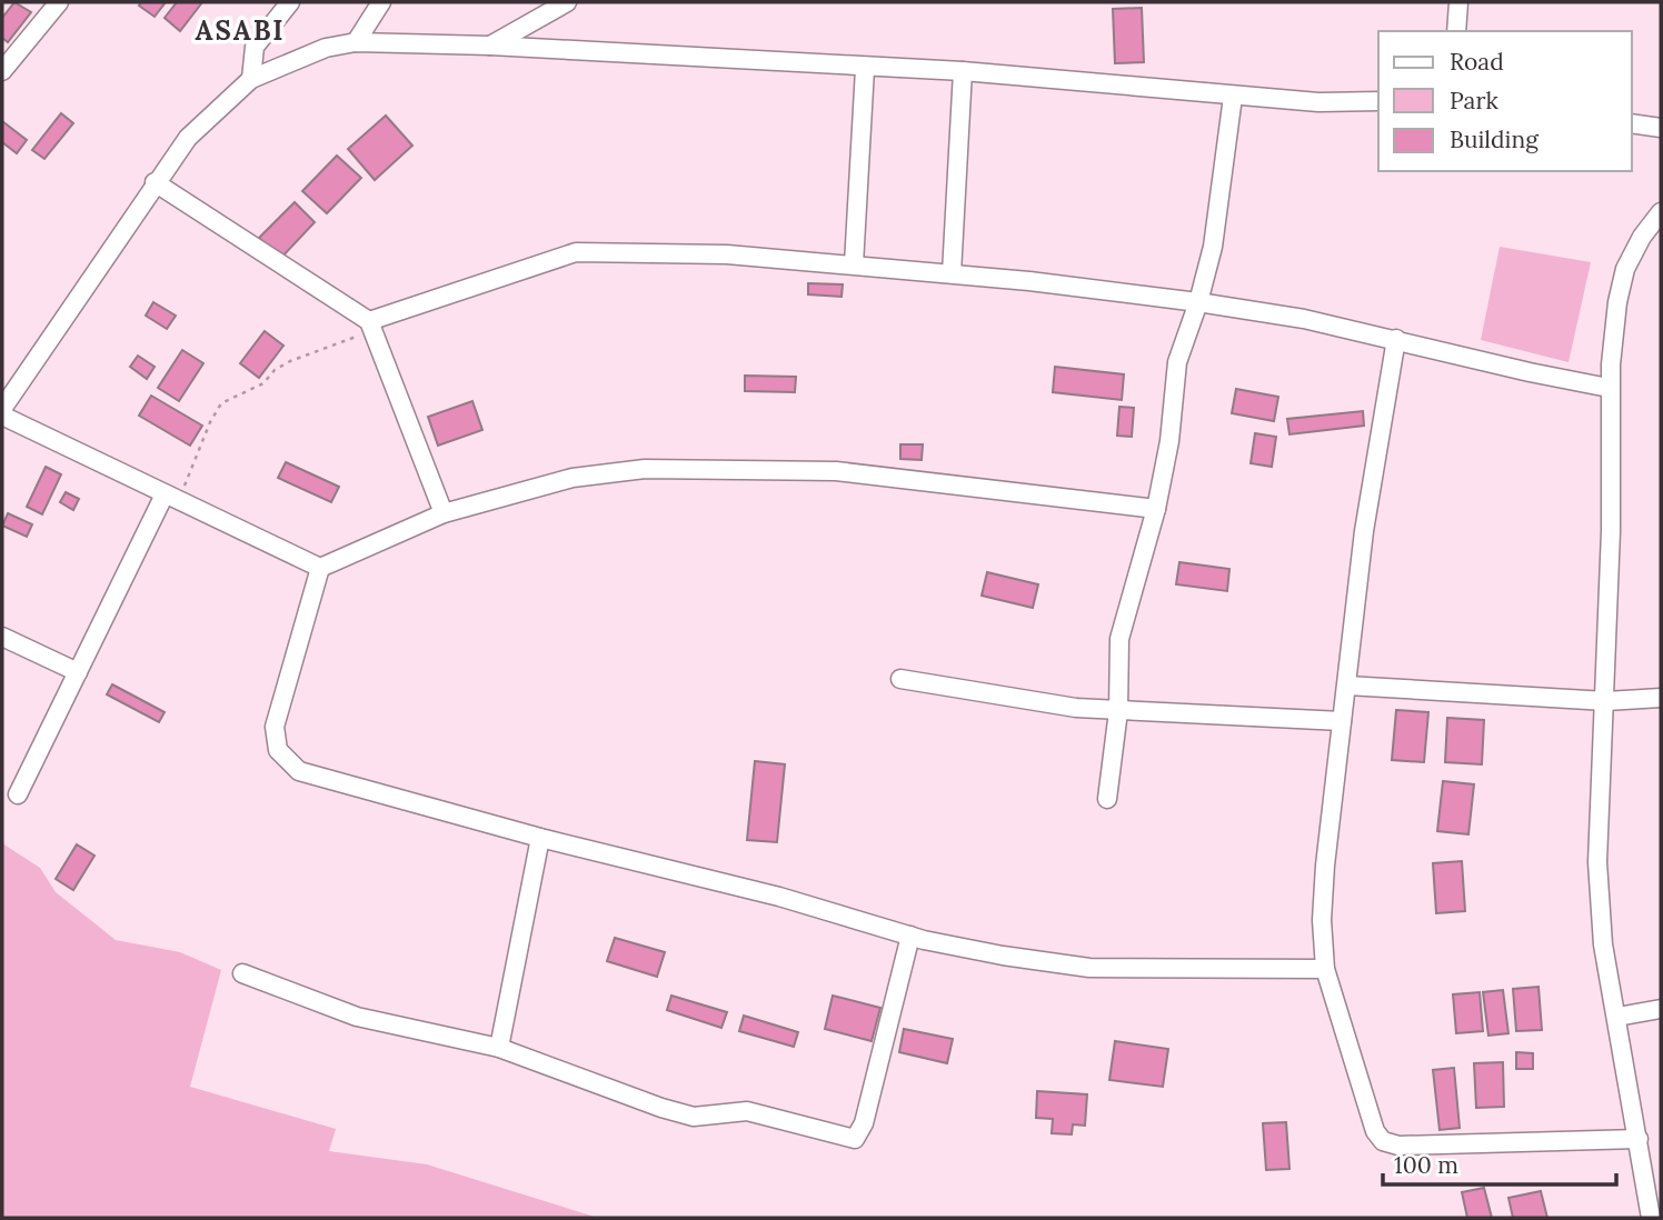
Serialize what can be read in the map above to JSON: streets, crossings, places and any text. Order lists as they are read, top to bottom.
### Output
{
  "districts": ["ASABI"],
  "legend": ["Road", "Park", "Building"],
  "scale_bar": "100 m"
}
